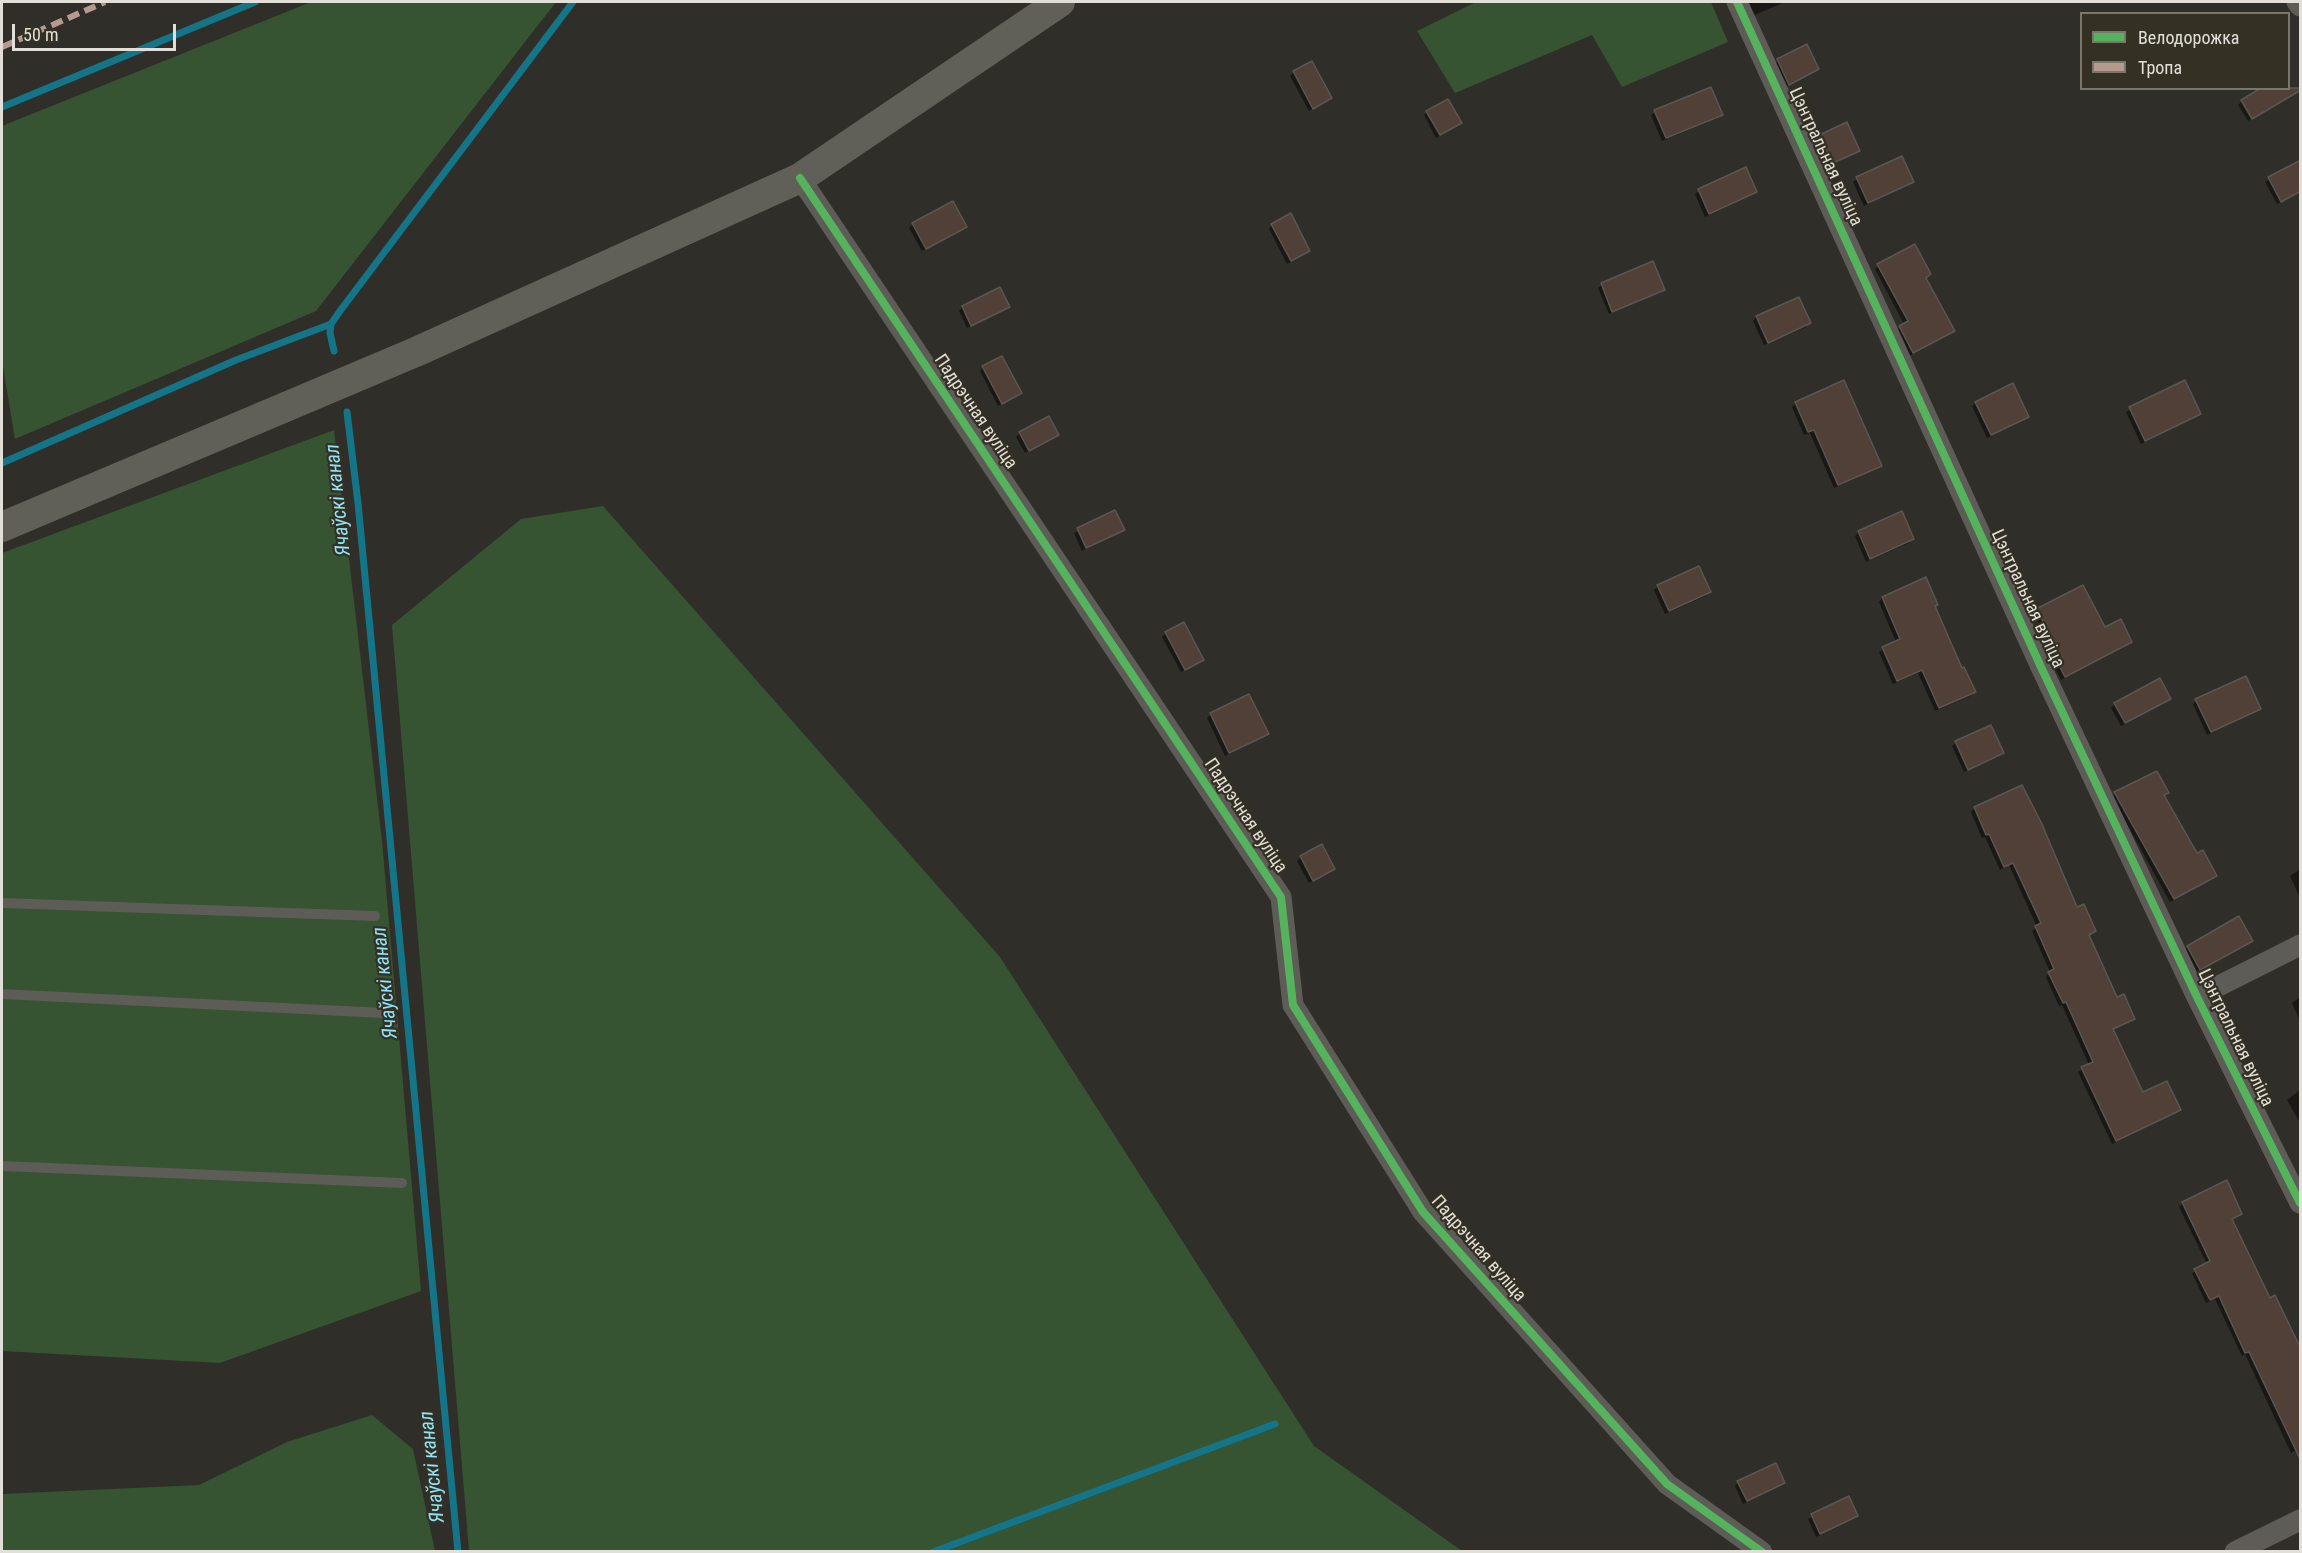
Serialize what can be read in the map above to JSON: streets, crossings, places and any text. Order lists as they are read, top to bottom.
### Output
{
  "streets": {
    "street": ["Цэнтральная вуліца", "Падрэчная вуліца"]
  },
  "water": ["Ячаўскі канал"],
  "legend": ["Велодорожка", "Тропа"],
  "scale_bar": "50 m"
}
